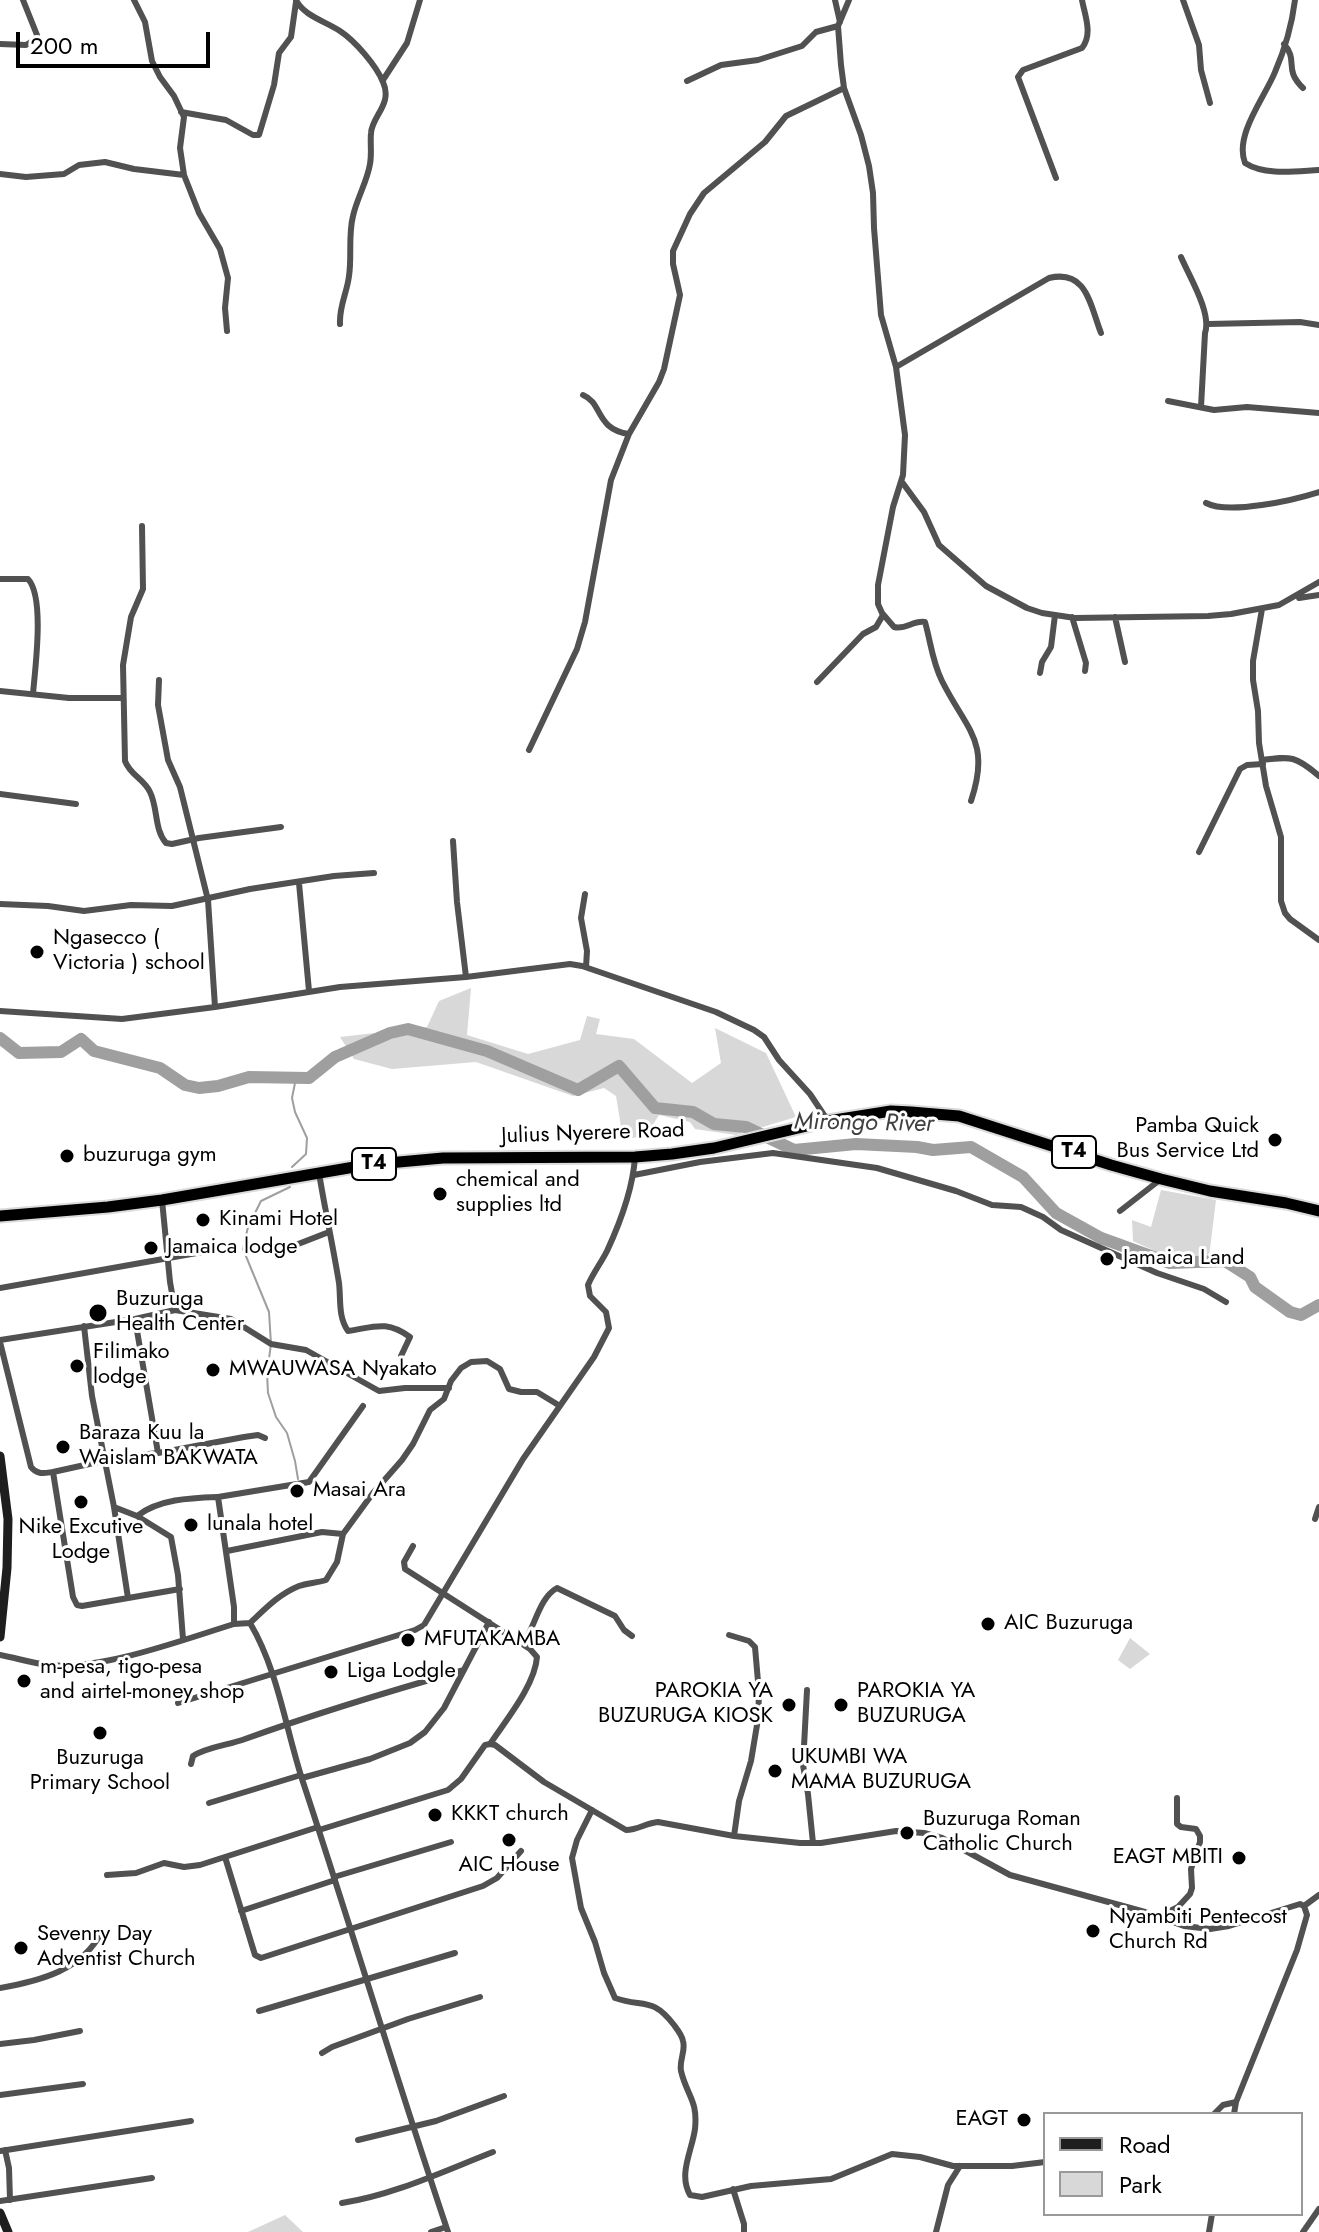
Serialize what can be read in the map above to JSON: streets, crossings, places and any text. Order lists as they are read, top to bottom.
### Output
{
  "streets": {
    "highway": ["Julius Nyerere Road", "T4"]
  },
  "water": ["Mirongo River"],
  "places": [
    "Ngasecco ( Victoria ) school",
    "Pamba Quick Bus Service Ltd",
    "buzuruga gym",
    "chemical and supplies ltd",
    "Kinami Hotel",
    "Jamaica lodge",
    "Jamaica Land",
    "Buzuruga Health Center",
    "Filimako lodge",
    "MWAUWASA Nyakato",
    "Baraza Kuu la Waislam BAKWATA",
    "Masai Ara",
    "Nike Excutive Lodge",
    "lunala hotel",
    "AIC Buzuruga",
    "MFUTAKAMBA",
    "Liga Lodgle",
    "m-pesa, tigo-pesa and airtel-money shop",
    "PAROKIA YA BUZURUGA KIOSK",
    "PAROKIA YA BUZURUGA",
    "Buzuruga Primary School",
    "UKUMBI WA MAMA BUZURUGA",
    "KKKT church",
    "Buzuruga Roman Catholic Church",
    "AIC House",
    "EAGT MBITI",
    "Nyambiti Pentecost Church Rd",
    "Sevenry Day Adventist Church",
    "EAGT"
  ],
  "legend": ["Road", "Park"],
  "scale_bar": "200 m"
}
